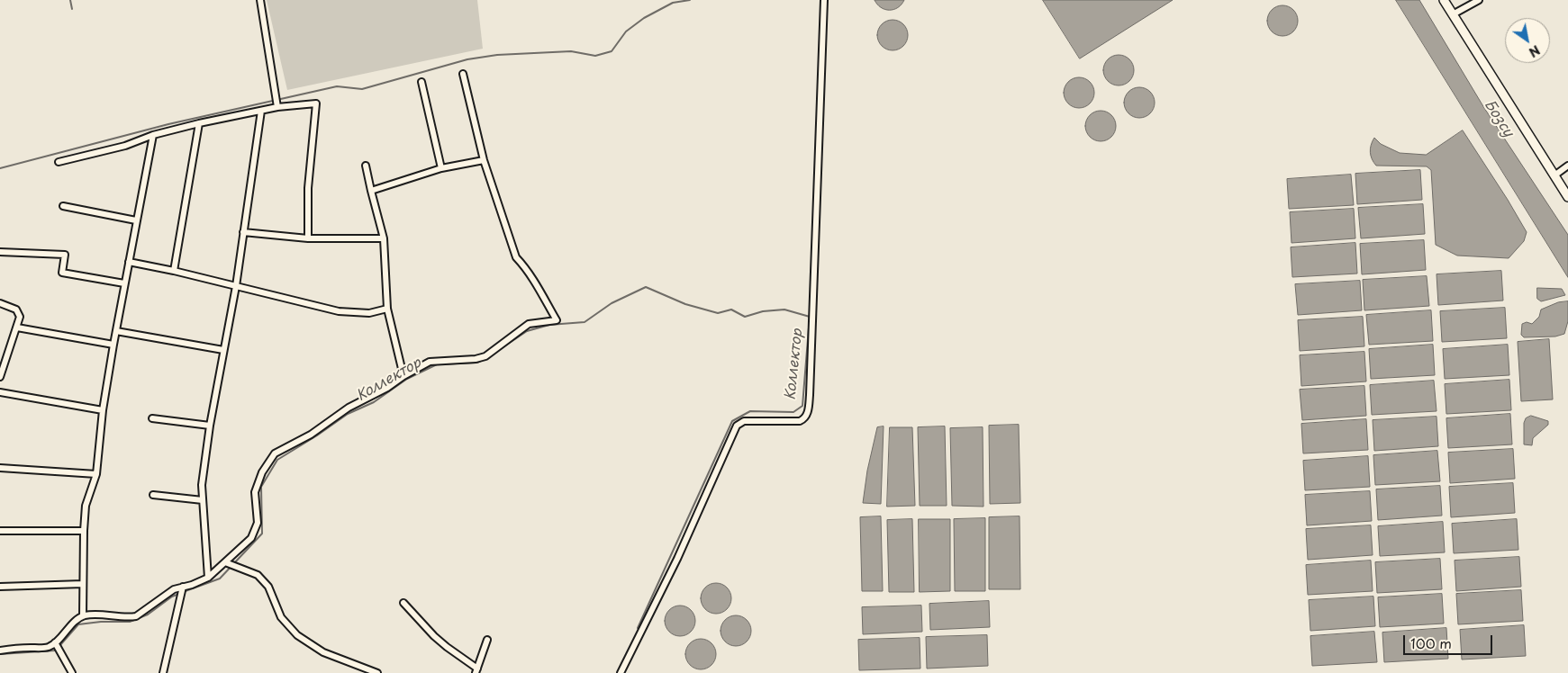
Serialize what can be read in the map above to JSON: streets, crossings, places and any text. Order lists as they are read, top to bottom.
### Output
{
  "water": ["Бозсу", "Коллектор"],
  "scale_bar": "100 m",
  "north": "bottom right"
}
